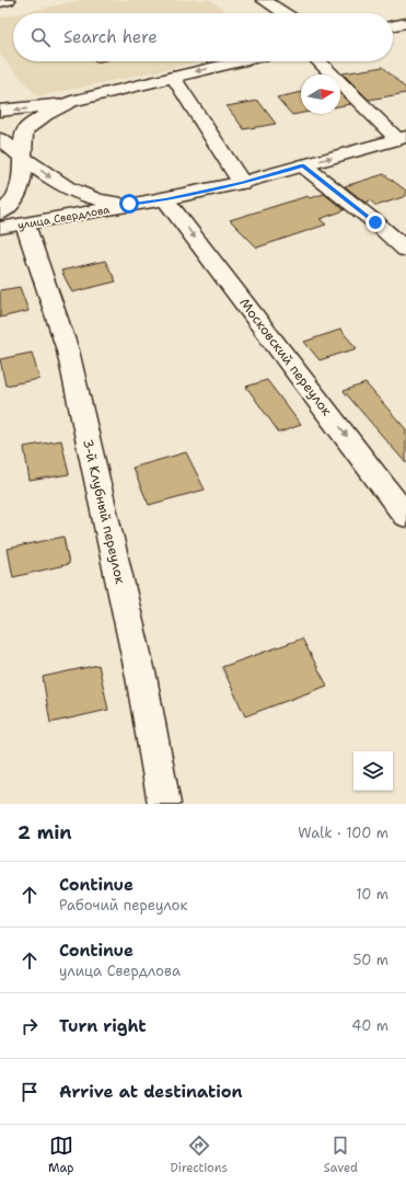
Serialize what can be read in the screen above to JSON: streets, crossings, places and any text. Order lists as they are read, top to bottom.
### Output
{
  "streets": {
    "main road": ["улица Свердлова", "Московский переулок", "3-й Клубный переулок"]
  },
  "crossings": [
    ["улица Свердлова", "Московский переулок"],
    ["улица Свердлова", "3-й Клубный переулок"]
  ],
  "north": "right",
  "page": {
    "search": "Search here",
    "heading": ["2 min", "Walk · 100 m"],
    "list": [
      ["Continue", "Рабочий переулок", "10 m"],
      ["Continue", "улица Свердлова", "50 m"],
      ["Turn right", "40 m"],
      "Arrive at destination"
    ],
    "nav": ["Map", "Directions", "Saved"]
  }
}
